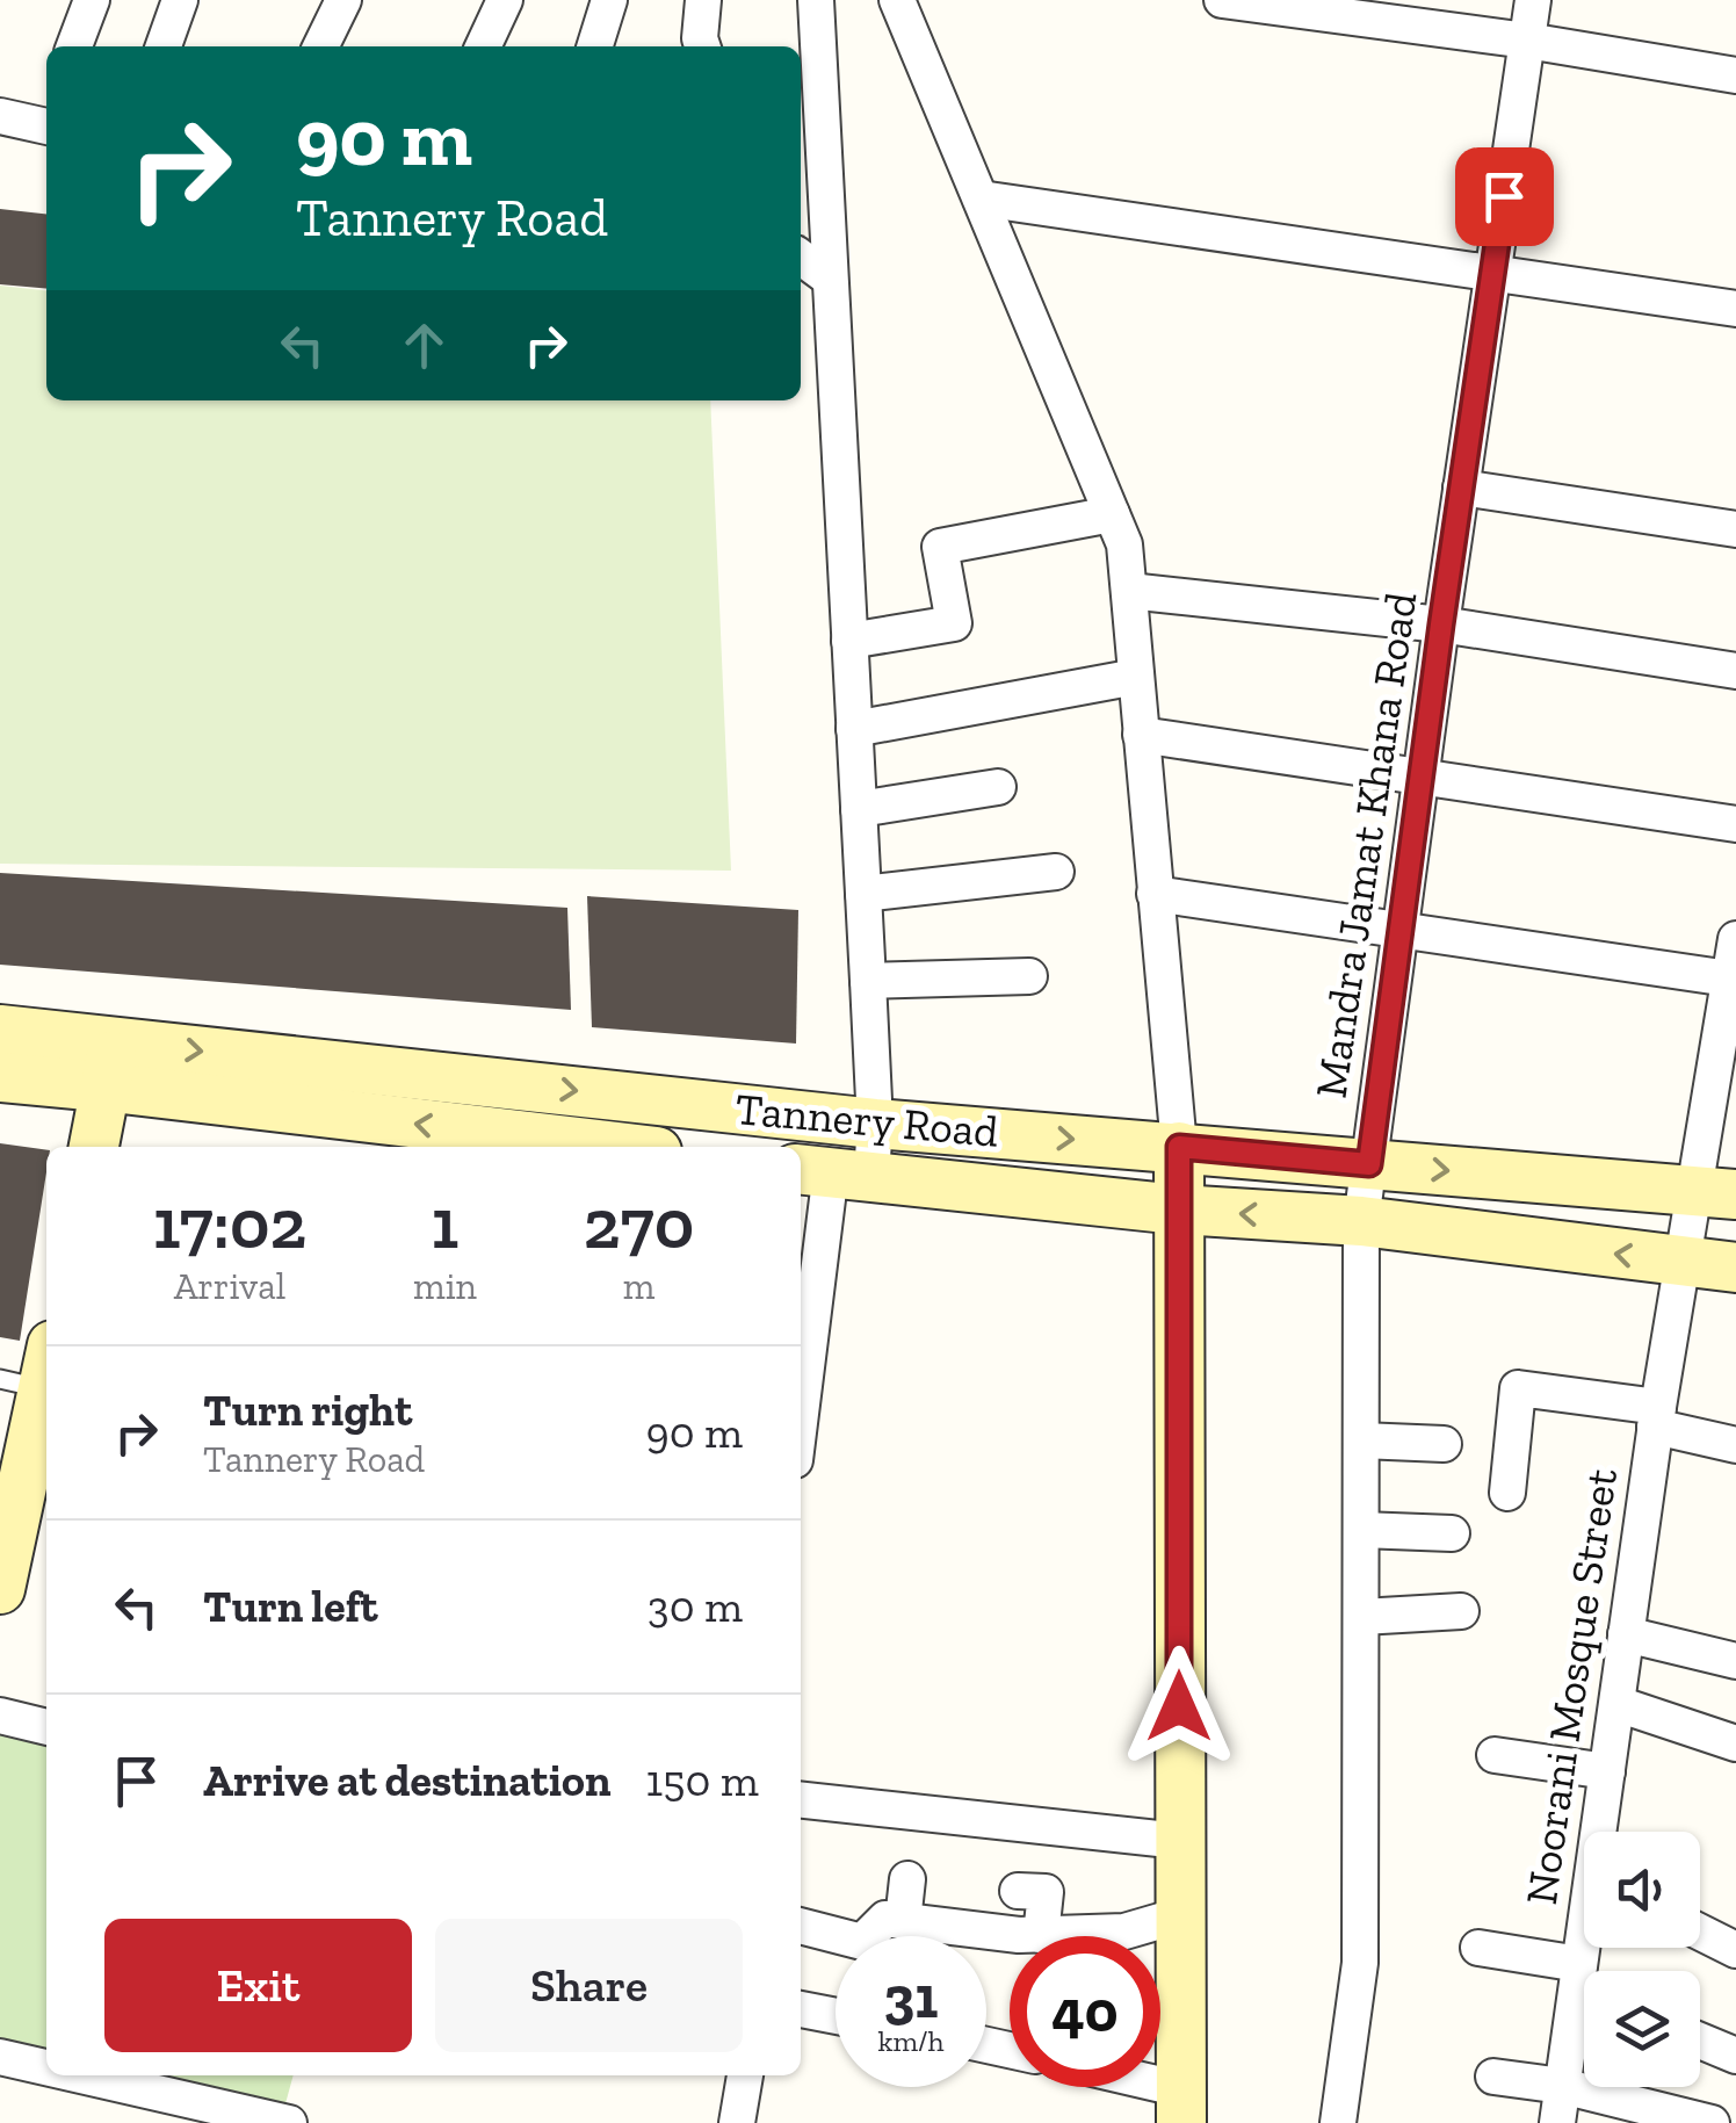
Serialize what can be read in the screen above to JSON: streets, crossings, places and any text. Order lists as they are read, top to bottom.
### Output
{
  "streets": {
    "main road": ["Tannery Road"],
    "street": ["Mandra Jamat Khana Road", "Noorani Mosque Street"]
  },
  "crossings": [
    ["Mandra Jamat Khana Road", "Tannery Road"],
    ["Tannery Road", "Noorani Mosque Street"]
  ],
  "page": {
    "turn": ["90 m", "Tannery Road"],
    "eta": [
      "17:02",
      "Arrival",
      "1",
      "min",
      "270",
      "m"
    ],
    "list": [
      {
        "name": "Turn right",
        "note": "Tannery Road",
        "value": "90 m"
      },
      {
        "name": "Turn left",
        "value": "30 m"
      },
      {
        "name": "Arrive at destination",
        "value": "150 m"
      }
    ],
    "buttons": ["Exit", "Share"],
    "speed": "31 km/h",
    "limit": "40"
  }
}
